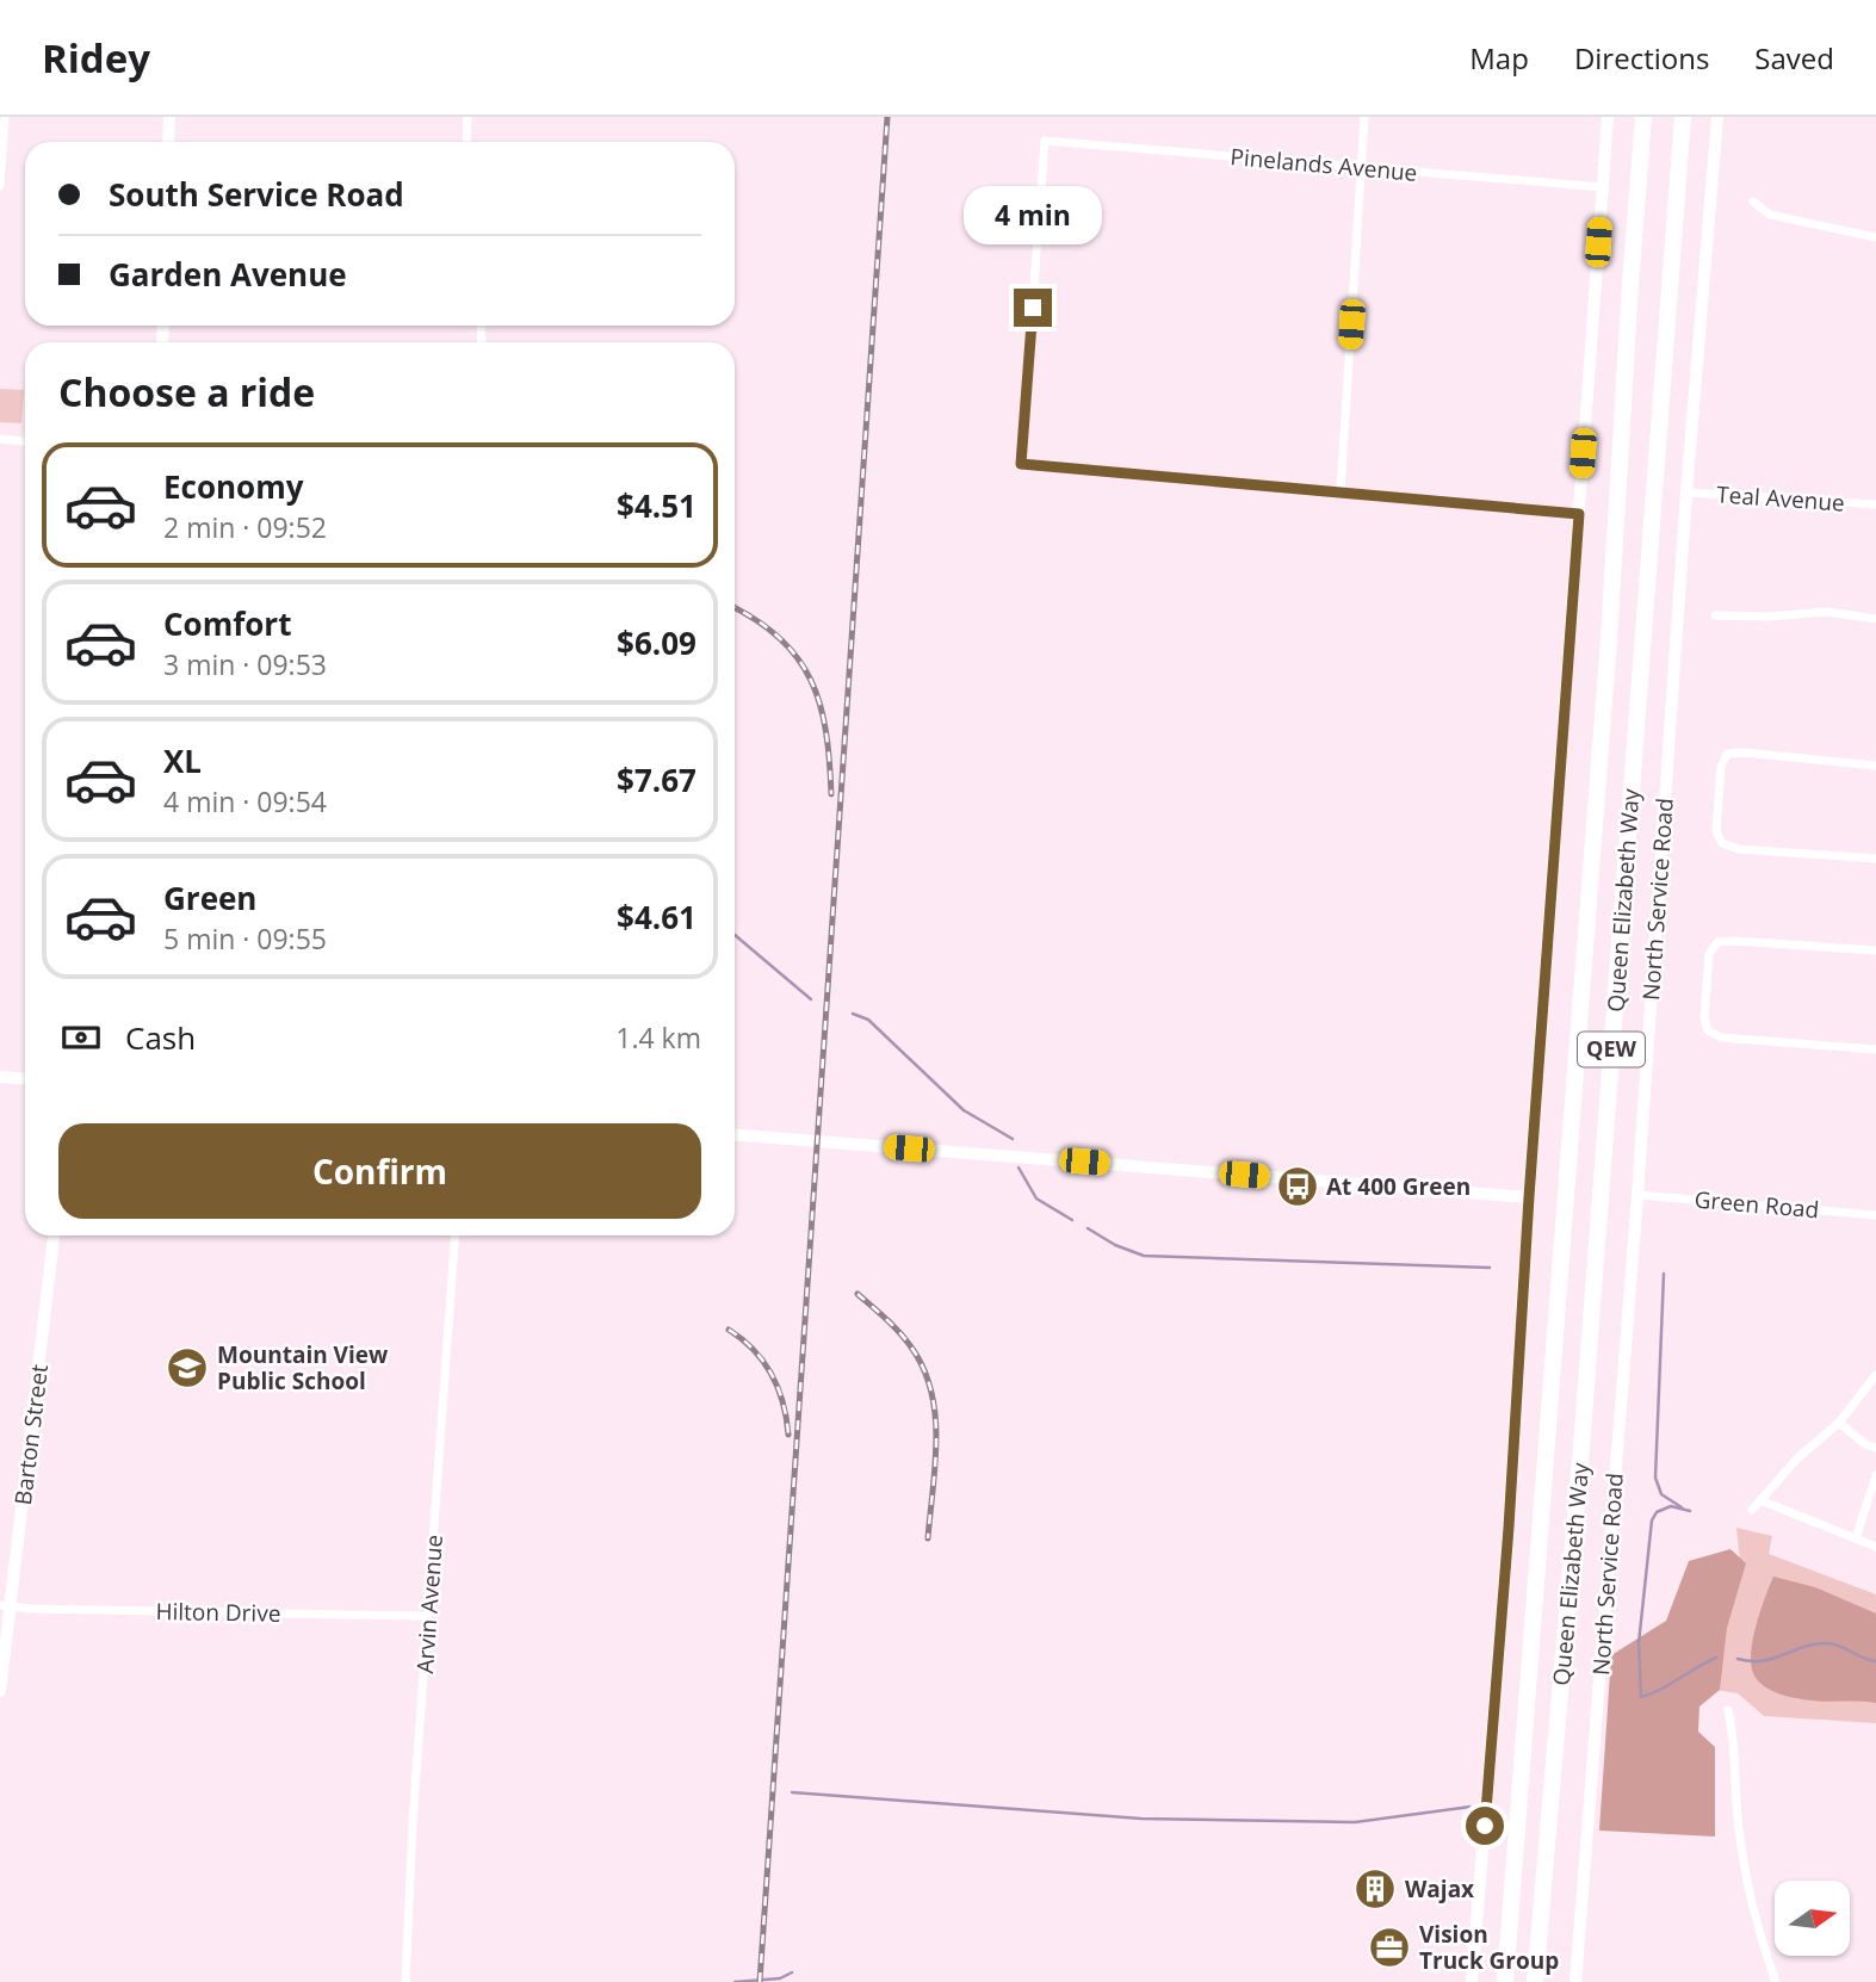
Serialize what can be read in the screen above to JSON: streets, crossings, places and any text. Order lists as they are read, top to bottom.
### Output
{
  "streets": {
    "highway": ["Queen Elizabeth Way", "QEW"],
    "street": [
      "Pinelands Avenue",
      "Teal Avenue",
      "North Service Road",
      "Green Road",
      "Barton Street",
      "Arvin Avenue",
      "Hilton Drive"
    ]
  },
  "crossings": [
    ["Teal Avenue", "North Service Road"],
    ["North Service Road", "Green Road"],
    ["Barton Street", "Hilton Drive"],
    ["Arvin Avenue", "Hilton Drive"]
  ],
  "places": {
    "bus stop": ["At 400 Green"],
    "school or university": ["Mountain View Public School"],
    "building": ["Wajax"],
    "office": ["Vision Truck Group"]
  },
  "north": "right",
  "page": {
    "header": "Ridey",
    "nav": ["Map", "Directions", "Saved"],
    "banner": ["South Service Road", "Garden Avenue"],
    "bubble": "4 min",
    "heading": "Choose a ride",
    "list": [
      {
        "name": "Economy",
        "note": "2 min · 09:52",
        "value": "$4.51"
      },
      {
        "name": "Comfort",
        "note": "3 min · 09:53",
        "value": "$6.09"
      },
      {
        "name": "XL",
        "note": "4 min · 09:54",
        "value": "$7.67"
      },
      {
        "name": "Green",
        "note": "5 min · 09:55",
        "value": "$4.61"
      }
    ],
    "pay": ["Cash", "1.4 km"],
    "buttons": "Confirm"
  }
}
